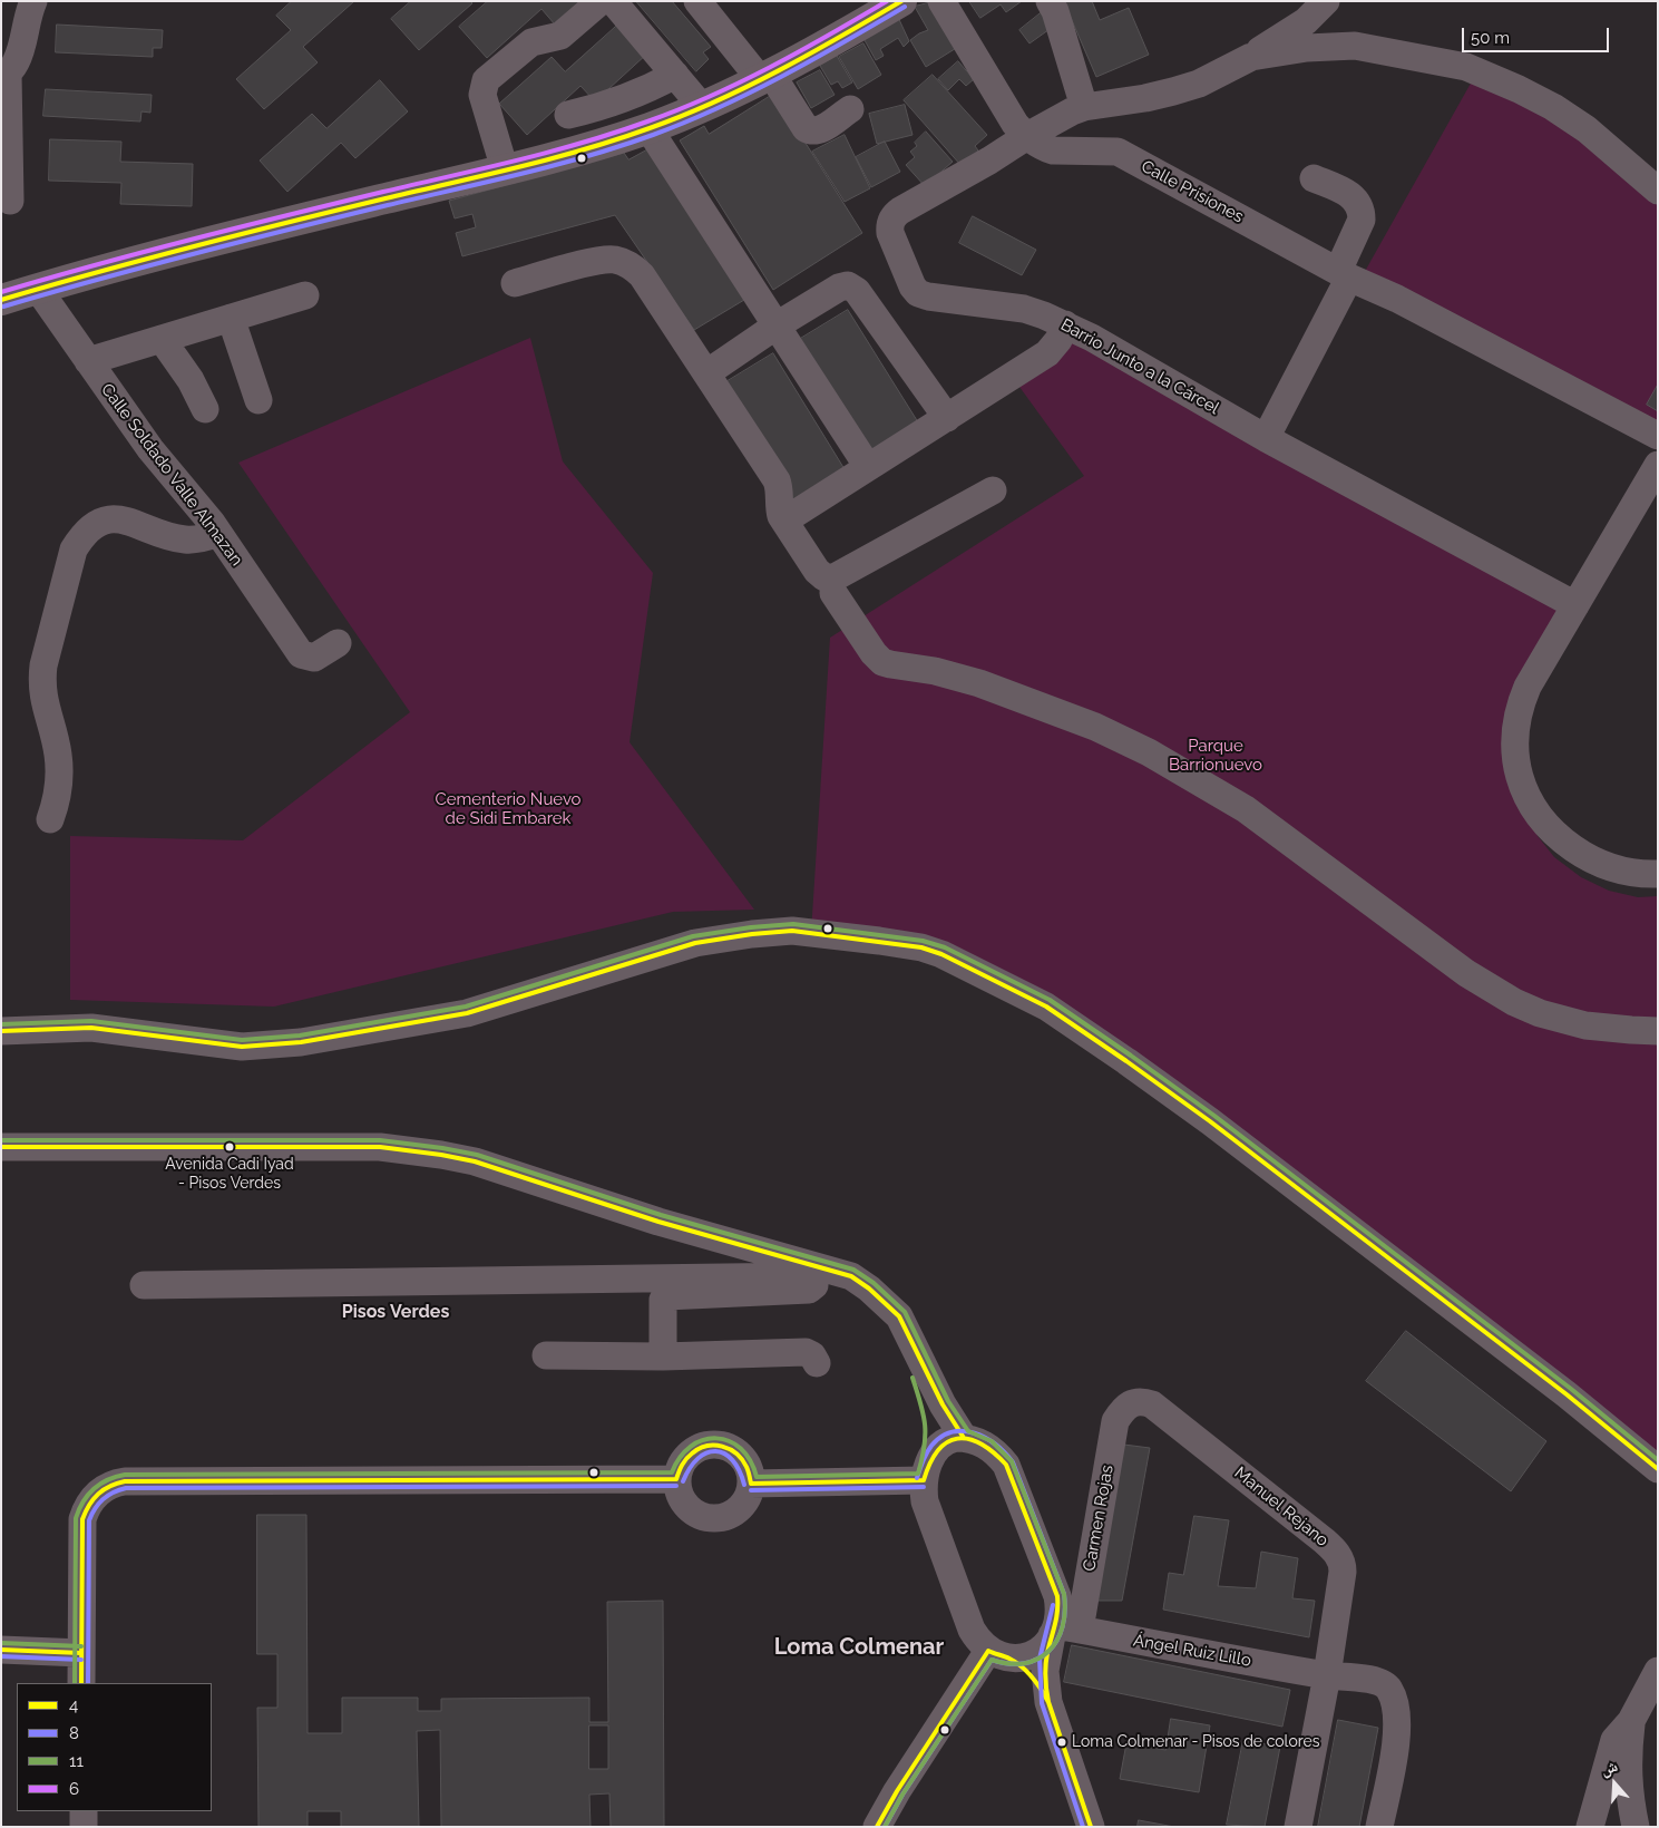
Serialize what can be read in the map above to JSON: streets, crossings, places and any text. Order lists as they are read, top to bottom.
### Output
{
  "streets": {
    "street": [
      "Calle Prisiones",
      "Barrio Junto a la Cárcel",
      "Calle Soldado Valle Almazan",
      "Manuel Rejano",
      "Carmen Rojas",
      "Ángel Ruiz Lillo"
    ]
  },
  "crossings": [
    ["Calle Prisiones", "Barrio Junto a la Cárcel"],
    ["Manuel Rejano", "Carmen Rojas"],
    ["Manuel Rejano", "Ángel Ruiz Lillo"],
    ["Carmen Rojas", "Ángel Ruiz Lillo"]
  ],
  "districts": ["Pisos Verdes", "Loma Colmenar"],
  "parks": ["Parque Barrionuevo", "Cementerio Nuevo de Sidi Embarek"],
  "places": ["Avenida Cadi Iyad - Pisos Verdes", "Loma Colmenar - Pisos de colores"],
  "lines": [
    "transit line 4",
    "transit line 6",
    "transit line 8",
    "transit line 11"
  ],
  "legend": [
    "4",
    "8",
    "11",
    "6"
  ],
  "scale_bar": "50 m",
  "north": "top"
}
